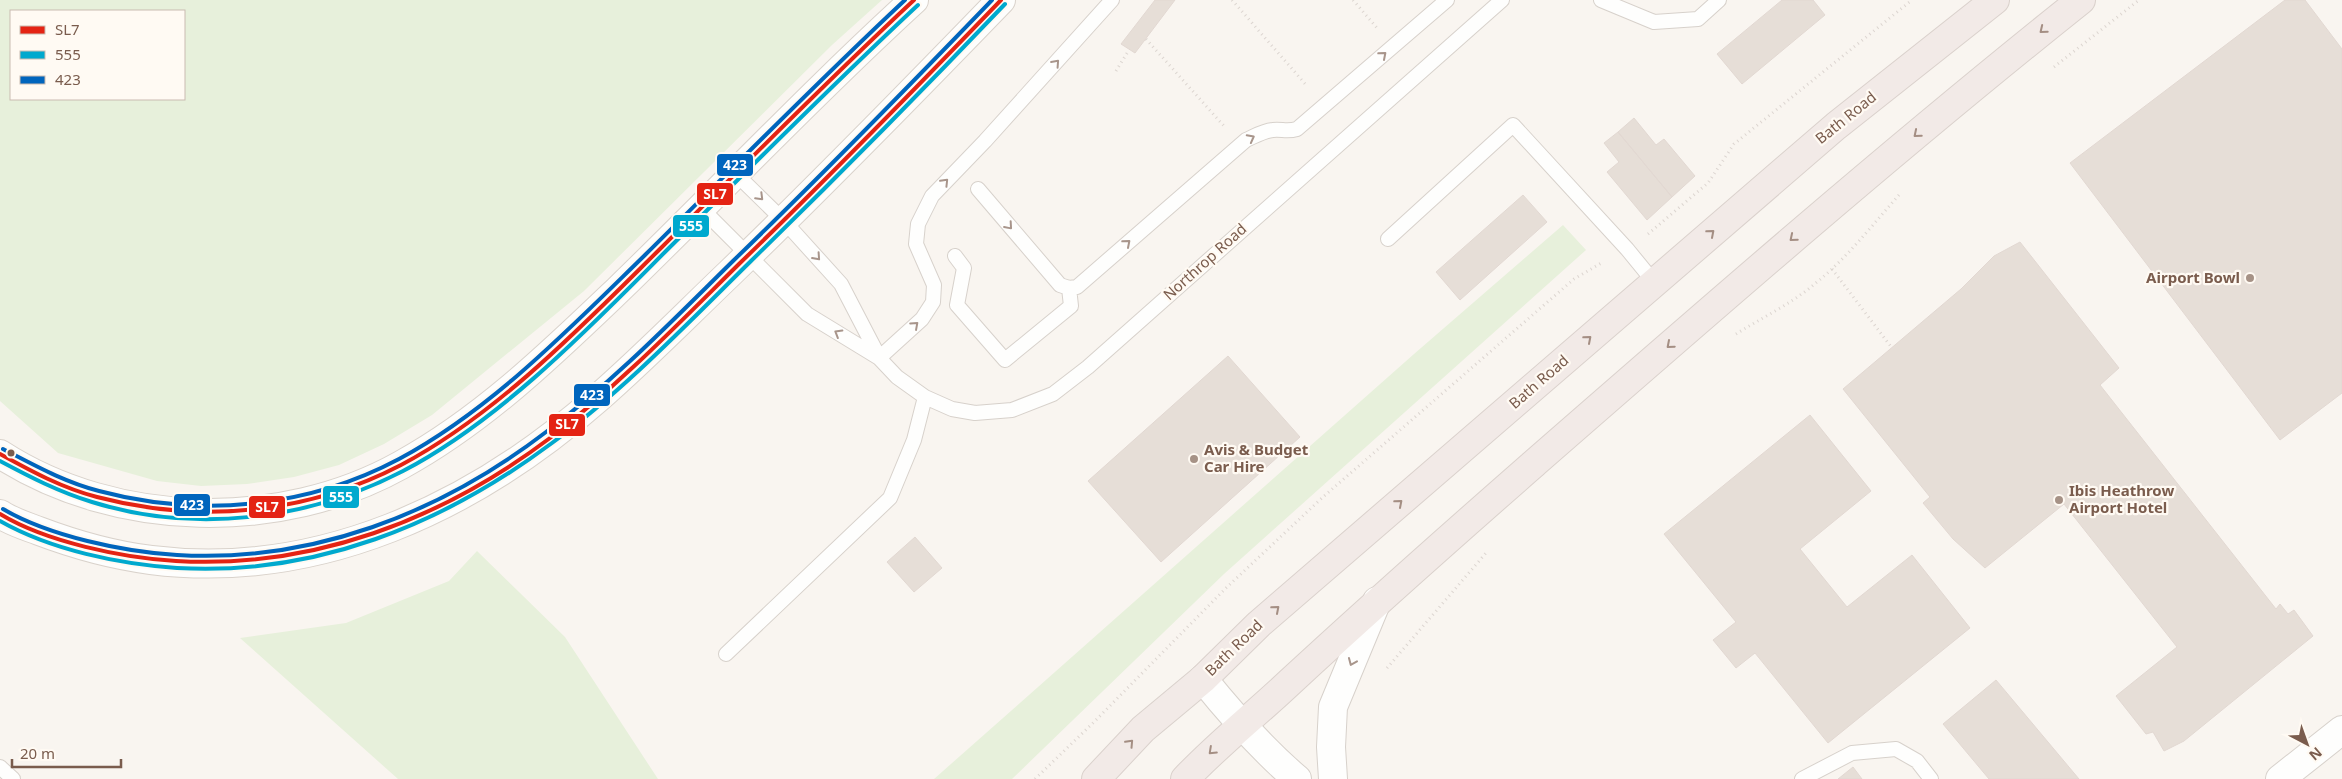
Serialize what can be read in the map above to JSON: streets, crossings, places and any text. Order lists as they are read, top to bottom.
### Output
{
  "streets": {
    "highway": ["Bath Road"],
    "lane": ["Northrop Road"]
  },
  "places": ["Airport Bowl", "Avis & Budget Car Hire", "Ibis Heathrow Airport Hotel"],
  "lines": ["transit line SL7", "transit line 423", "transit line 555"],
  "legend": ["SL7", "555", "423"],
  "scale_bar": "20 m",
  "north": "bottom right"
}
